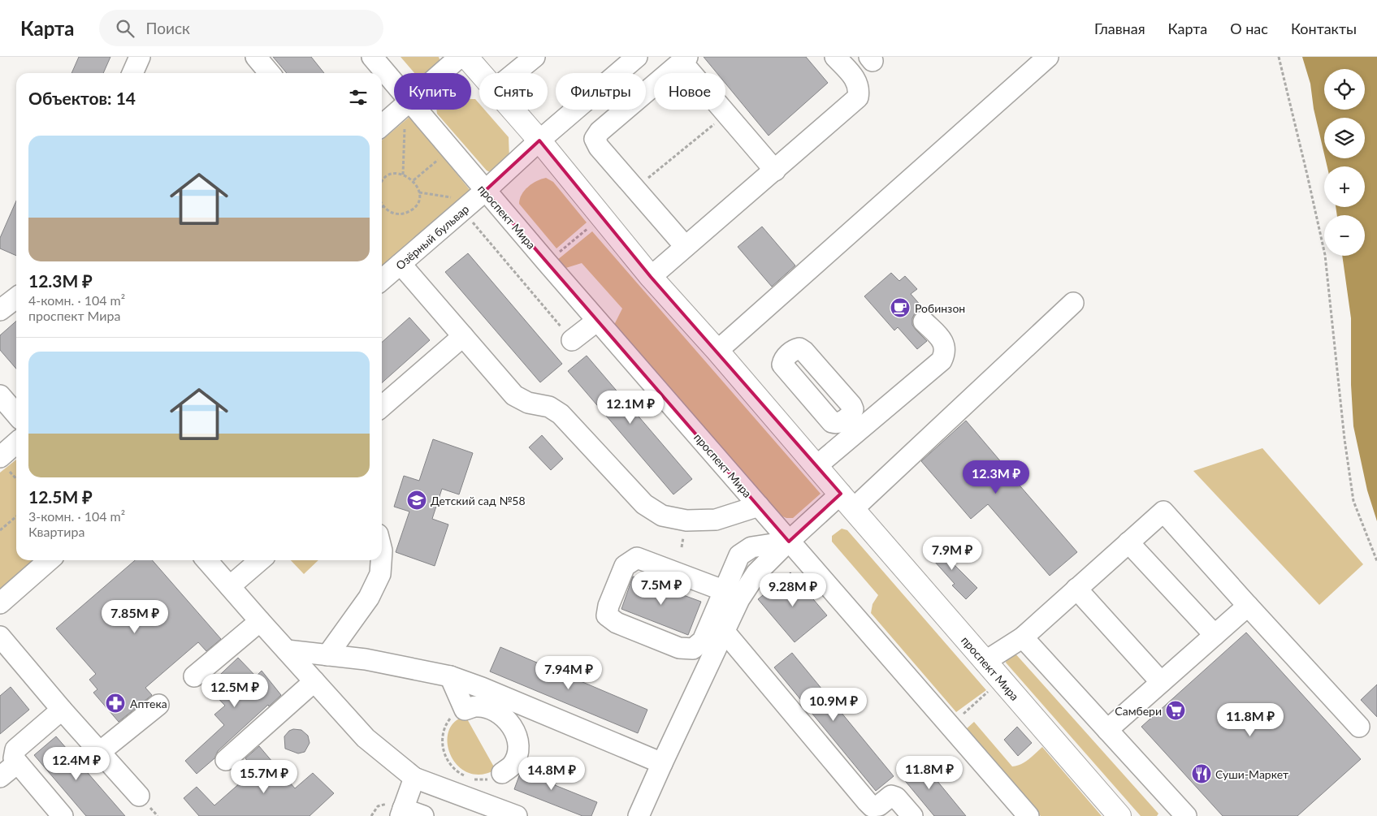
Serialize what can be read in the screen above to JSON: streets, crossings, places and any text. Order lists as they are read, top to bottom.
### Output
{
  "streets": {
    "main road": ["проспект Мира"],
    "street": ["Озёрный бульвар"]
  },
  "crossings": [
    ["проспект Мира", "Озёрный бульвар"]
  ],
  "places": {
    "cafe": ["Робинзон"],
    "school or university": ["Детский сад №58"],
    "pharmacy": ["Аптека"],
    "supermarket": ["Самбери"],
    "restaurant": ["Суши-Маркет"]
  },
  "page": {
    "header": "Карта",
    "search": "Поиск",
    "nav": [
      "Главная",
      "Карта",
      "О нас",
      "Контакты"
    ],
    "map_buttons": ["+", "−"],
    "chip": [
      "Купить",
      "Снять",
      "Фильтры",
      "Новое"
    ],
    "heading": "Объектов: 14",
    "list": [
      {
        "name": "12.3M ₽",
        "note": "4-комн. · 104 m² · проспект Мира"
      },
      {
        "name": "12.5M ₽",
        "note": "3-комн. · 104 m² · Квартира"
      }
    ],
    "price": [
      "12.1M ₽",
      "12.3M ₽",
      "7.9M ₽",
      "7.5M ₽",
      "9.28M ₽",
      "7.85M ₽",
      "7.94M ₽",
      "12.5M ₽",
      "10.9M ₽",
      "11.8M ₽",
      "12.4M ₽",
      "11.8M ₽",
      "14.8M ₽",
      "15.7M ₽"
    ]
  }
}
